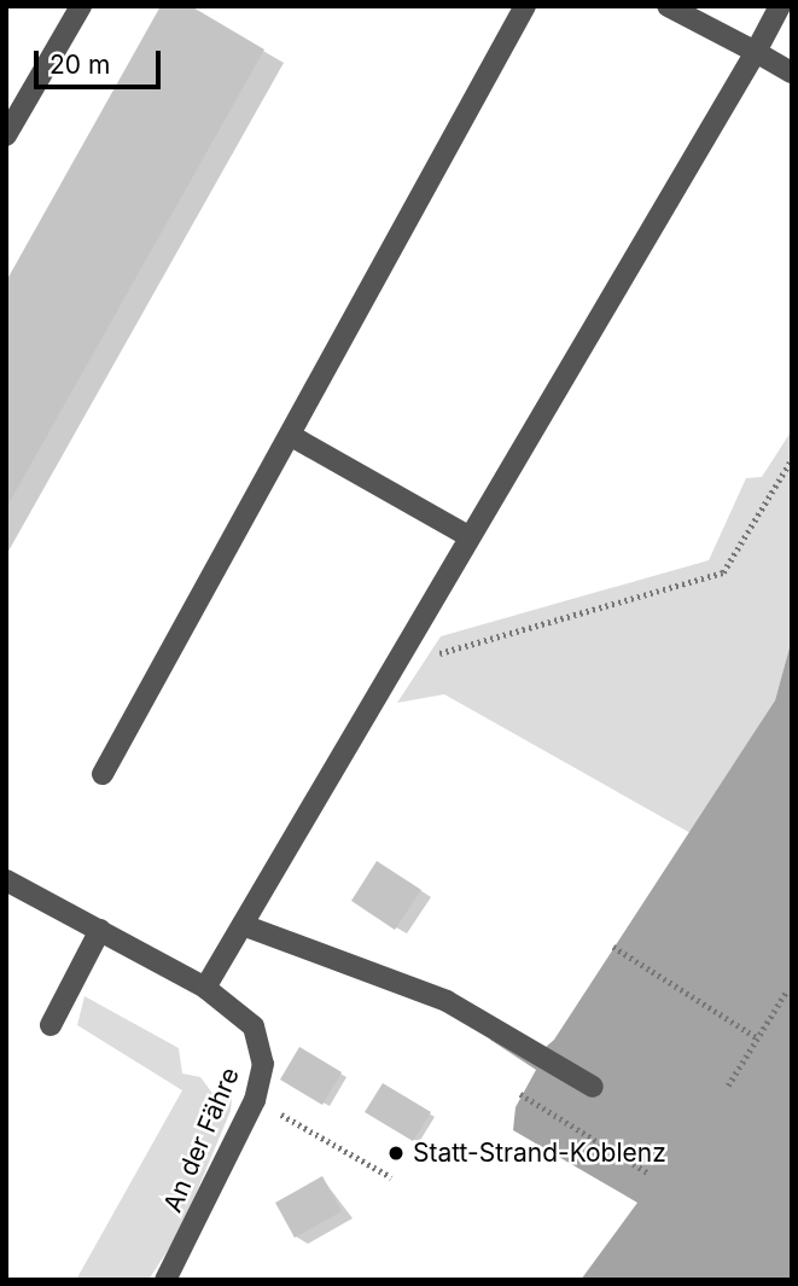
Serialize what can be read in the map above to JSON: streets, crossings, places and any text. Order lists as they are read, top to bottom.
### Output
{
  "streets": {
    "lane": ["An der Fähre"]
  },
  "places": ["Statt-Strand-Koblenz"],
  "scale_bar": "20 m"
}
